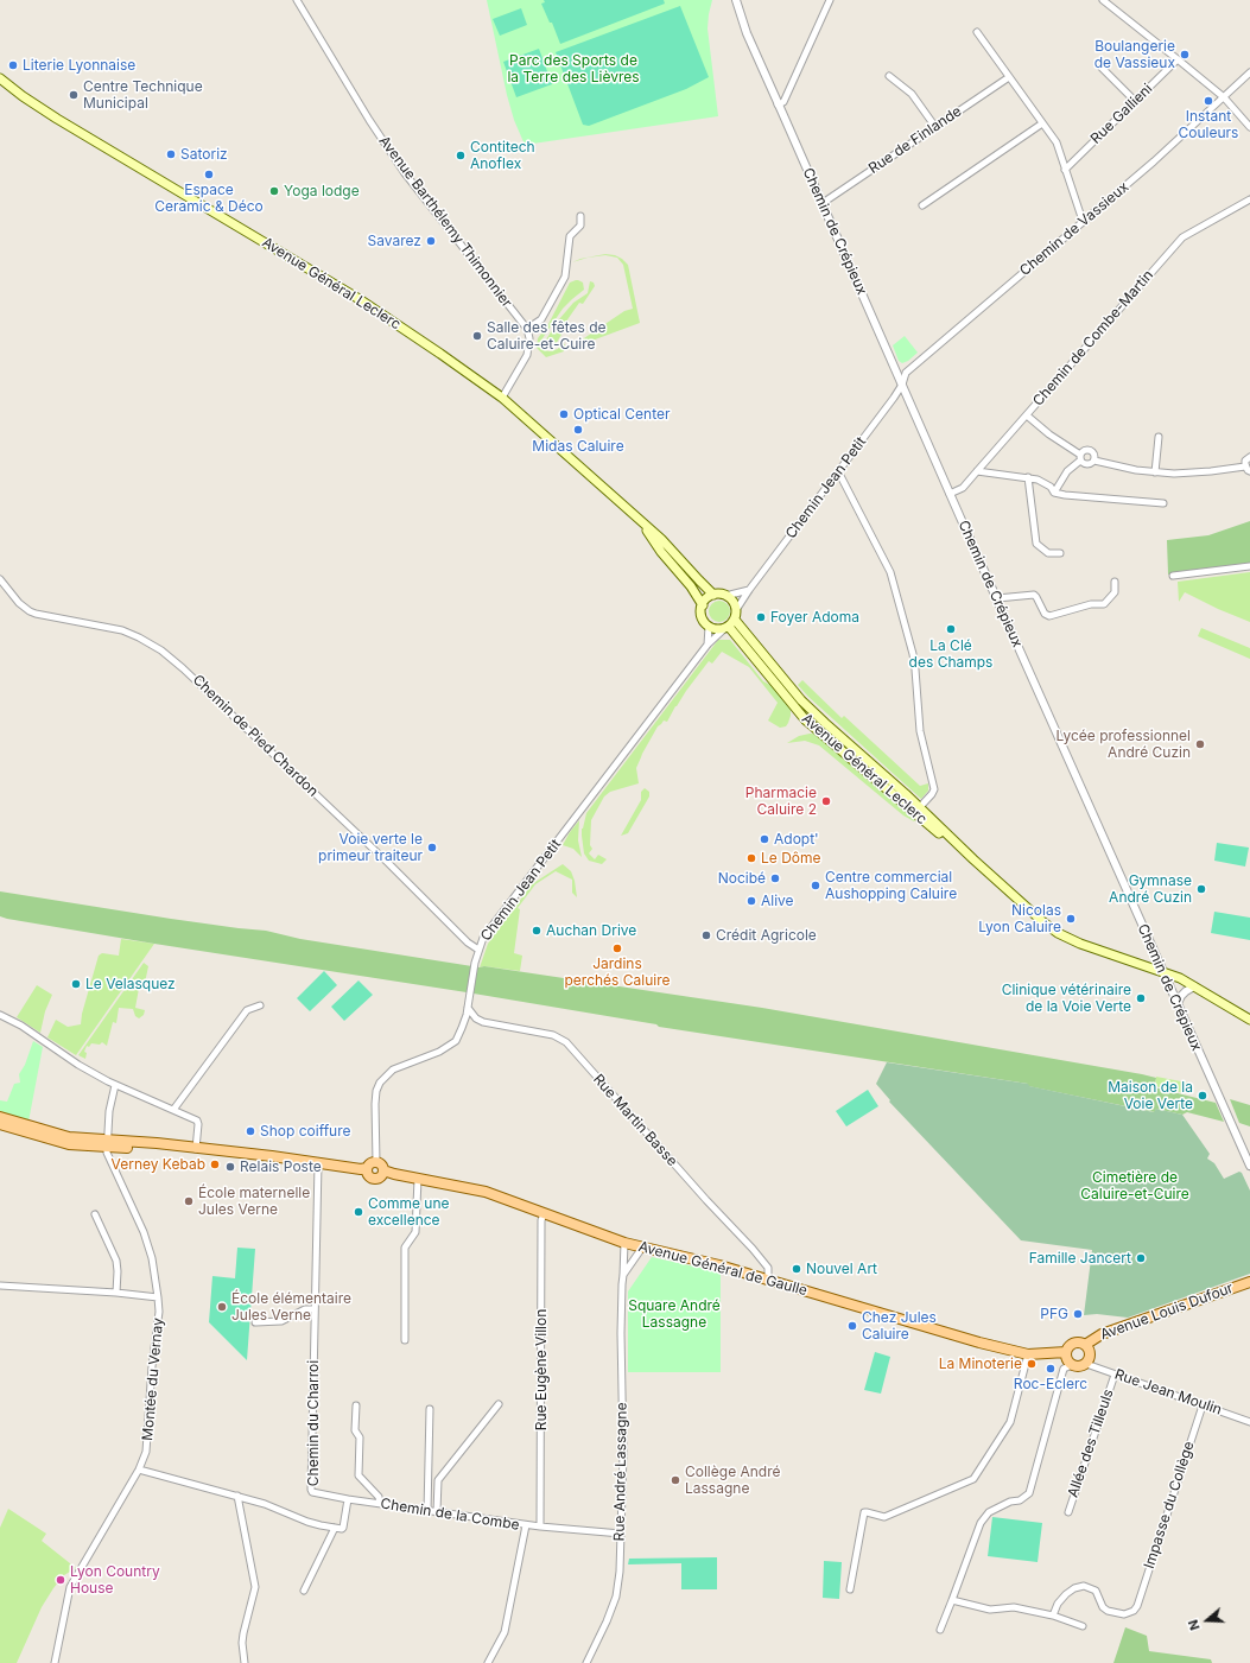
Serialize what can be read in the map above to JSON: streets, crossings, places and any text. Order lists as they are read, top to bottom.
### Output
{
  "streets": {
    "main road": ["Avenue Général Leclerc", "Avenue Général de Gaulle", "Avenue Louis Dufour"],
    "street": [
      "Rue Gallieni",
      "Rue de Finlande",
      "Avenue Barthélemy Thimonnier",
      "Chemin de Vassieux",
      "Chemin de Crépieux",
      "Chemin de Combe-Martin",
      "Chemin Jean Petit",
      "Chemin de Pied Chardon",
      "Rue Martin Basse",
      "Rue Eugène Villon",
      "Montée du Vernay",
      "Rue Jean Moulin",
      "Chemin du Charroi",
      "Allée des Tilleuls",
      "Rue André Lassagne",
      "Impasse du Collège",
      "Chemin de la Combe"
    ]
  },
  "crossings": [
    ["Rue de Finlande", "Chemin de Crépieux"],
    ["Chemin de Vassieux", "Chemin de Crépieux"],
    ["Chemin de Vassieux", "Chemin Jean Petit"],
    ["Chemin de Crépieux", "Avenue Général Leclerc"],
    ["Chemin de Crépieux", "Chemin de Combe-Martin"],
    ["Chemin de Crépieux", "Chemin Jean Petit"],
    ["Avenue Général Leclerc", "Chemin Jean Petit"],
    ["Chemin Jean Petit", "Chemin de Pied Chardon"],
    ["Chemin Jean Petit", "Rue Martin Basse"],
    ["Chemin Jean Petit", "Avenue Général de Gaulle"],
    ["Rue Martin Basse", "Avenue Général de Gaulle"],
    ["Avenue Général de Gaulle", "Avenue Louis Dufour"],
    ["Avenue Général de Gaulle", "Rue Eugène Villon"],
    ["Avenue Général de Gaulle", "Rue Jean Moulin"],
    ["Avenue Général de Gaulle", "Rue André Lassagne"],
    ["Avenue Louis Dufour", "Rue Jean Moulin"],
    ["Rue Jean Moulin", "Allée des Tilleuls"],
    ["Rue Jean Moulin", "Impasse du Collège"],
    ["Chemin du Charroi", "Chemin de la Combe"]
  ],
  "parks": ["Parc des Sports de la Terre des Lièvres", "Cimetière de Caluire-et-Cuire", "Square André Lassagne"],
  "places": [
    "Boulangerie de Vassieux",
    "Literie Lyonnaise",
    "Centre Technique Municipal",
    "Instant Couleurs",
    "Satoriz",
    "Contitech Anoflex",
    "Espace Ceramic & Déco",
    "Yoga lodge",
    "Savarez",
    "Salle des fêtes de Caluire-et-Cuire",
    "Optical Center",
    "Midas Caluire",
    "Foyer Adoma",
    "La Clé des Champs",
    "Lycée professionnel André Cuzin",
    "Pharmacie Caluire 2",
    "Adopt'",
    "Voie verte le primeur traiteur",
    "Le Dôme",
    "Nocibé",
    "Centre commercial Aushopping Caluire",
    "Gymnase André Cuzin",
    "Alive",
    "Nicolas Lyon Caluire",
    "Auchan Drive",
    "Crédit Agricole",
    "Jardins perchés Caluire",
    "Le Velasquez",
    "Clinique vétérinaire de la Voie Verte",
    "Maison de la Voie Verte",
    "Shop coiffure",
    "Verney Kebab",
    "Relais Poste",
    "École maternelle Jules Verne",
    "Comme une excellence",
    "Famille Jancert",
    "Nouvel Art",
    "École élémentaire Jules Verne",
    "PFG",
    "Chez Jules Caluire",
    "La Minoterie",
    "Roc-Eclerc",
    "Collège André Lassagne",
    "Lyon Country House"
  ],
  "north": "left"
}
